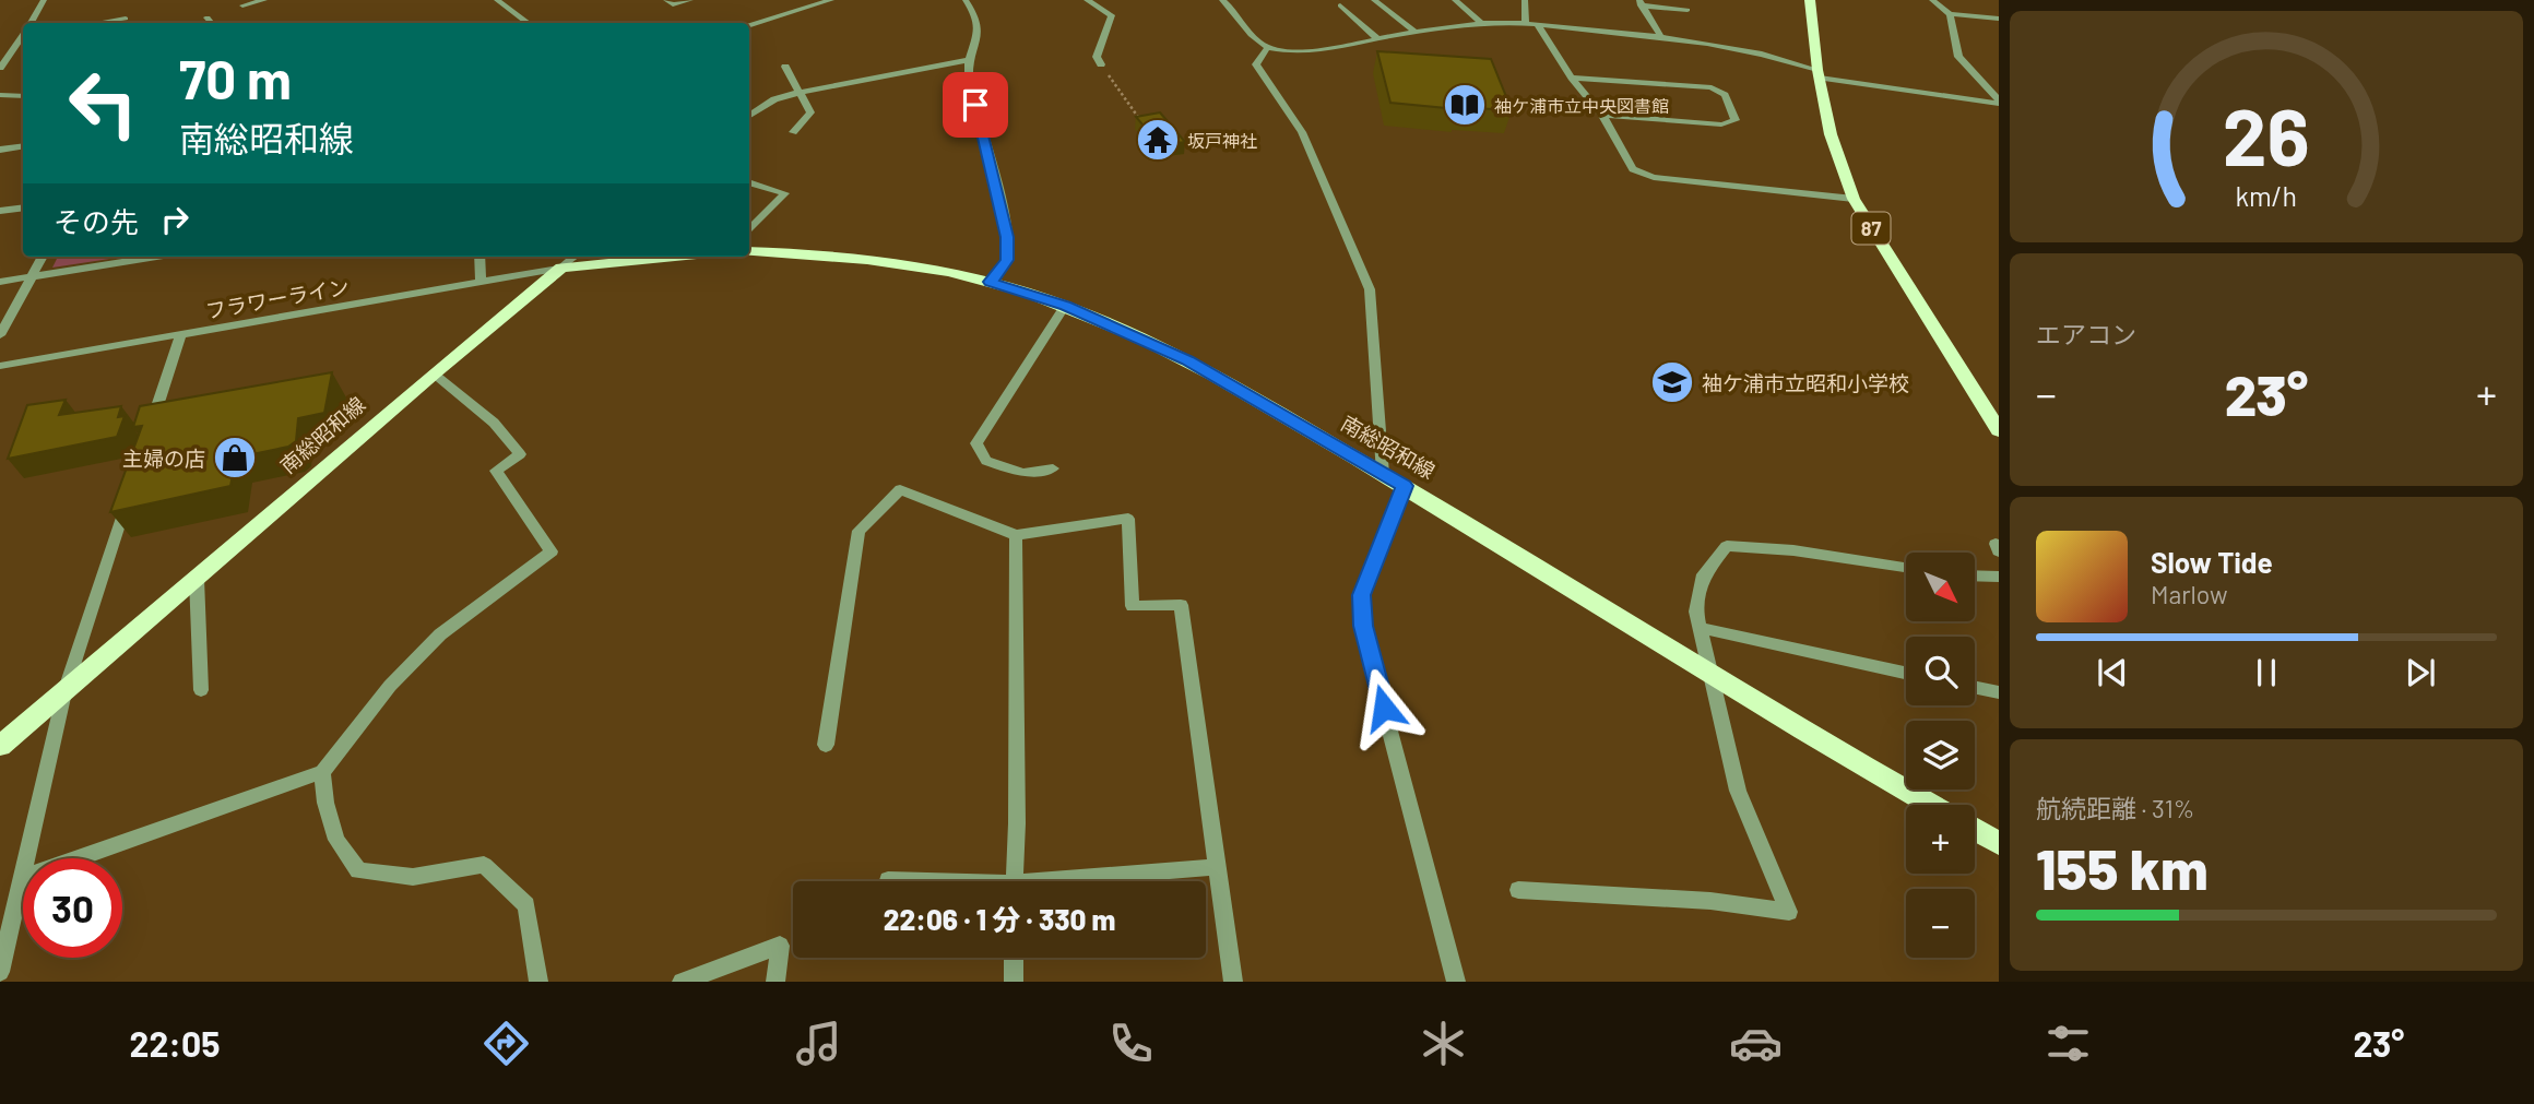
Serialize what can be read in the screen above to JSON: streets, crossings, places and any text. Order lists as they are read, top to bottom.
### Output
{
  "streets": {
    "main road": ["87", "南総昭和線"],
    "street": ["フラワーライン"]
  },
  "crossings": [
    ["フラワーライン", "南総昭和線"]
  ],
  "places": {
    "library": ["袖ケ浦市立中央図書館"],
    "temple": ["坂戸神社"],
    "school or university": ["袖ケ浦市立昭和小学校"],
    "shop": ["主婦の店"]
  },
  "north": "bottom right",
  "page": {
    "turn": ["70 m", "南総昭和線"],
    "then": "その先",
    "tile": [
      "エアコン",
      ["航続距離 · 31%", "155 km"]
    ],
    "heat": ["−", "23°", "+"],
    "song": ["Slow Tide", "Marlow"],
    "map_buttons": ["+", "−"],
    "limit": "30",
    "trip": "22:06 · 1 分 · 330 m",
    "tabs": ["22:05", "23°"],
    "gauge": ["26", "km/h"]
  }
}
